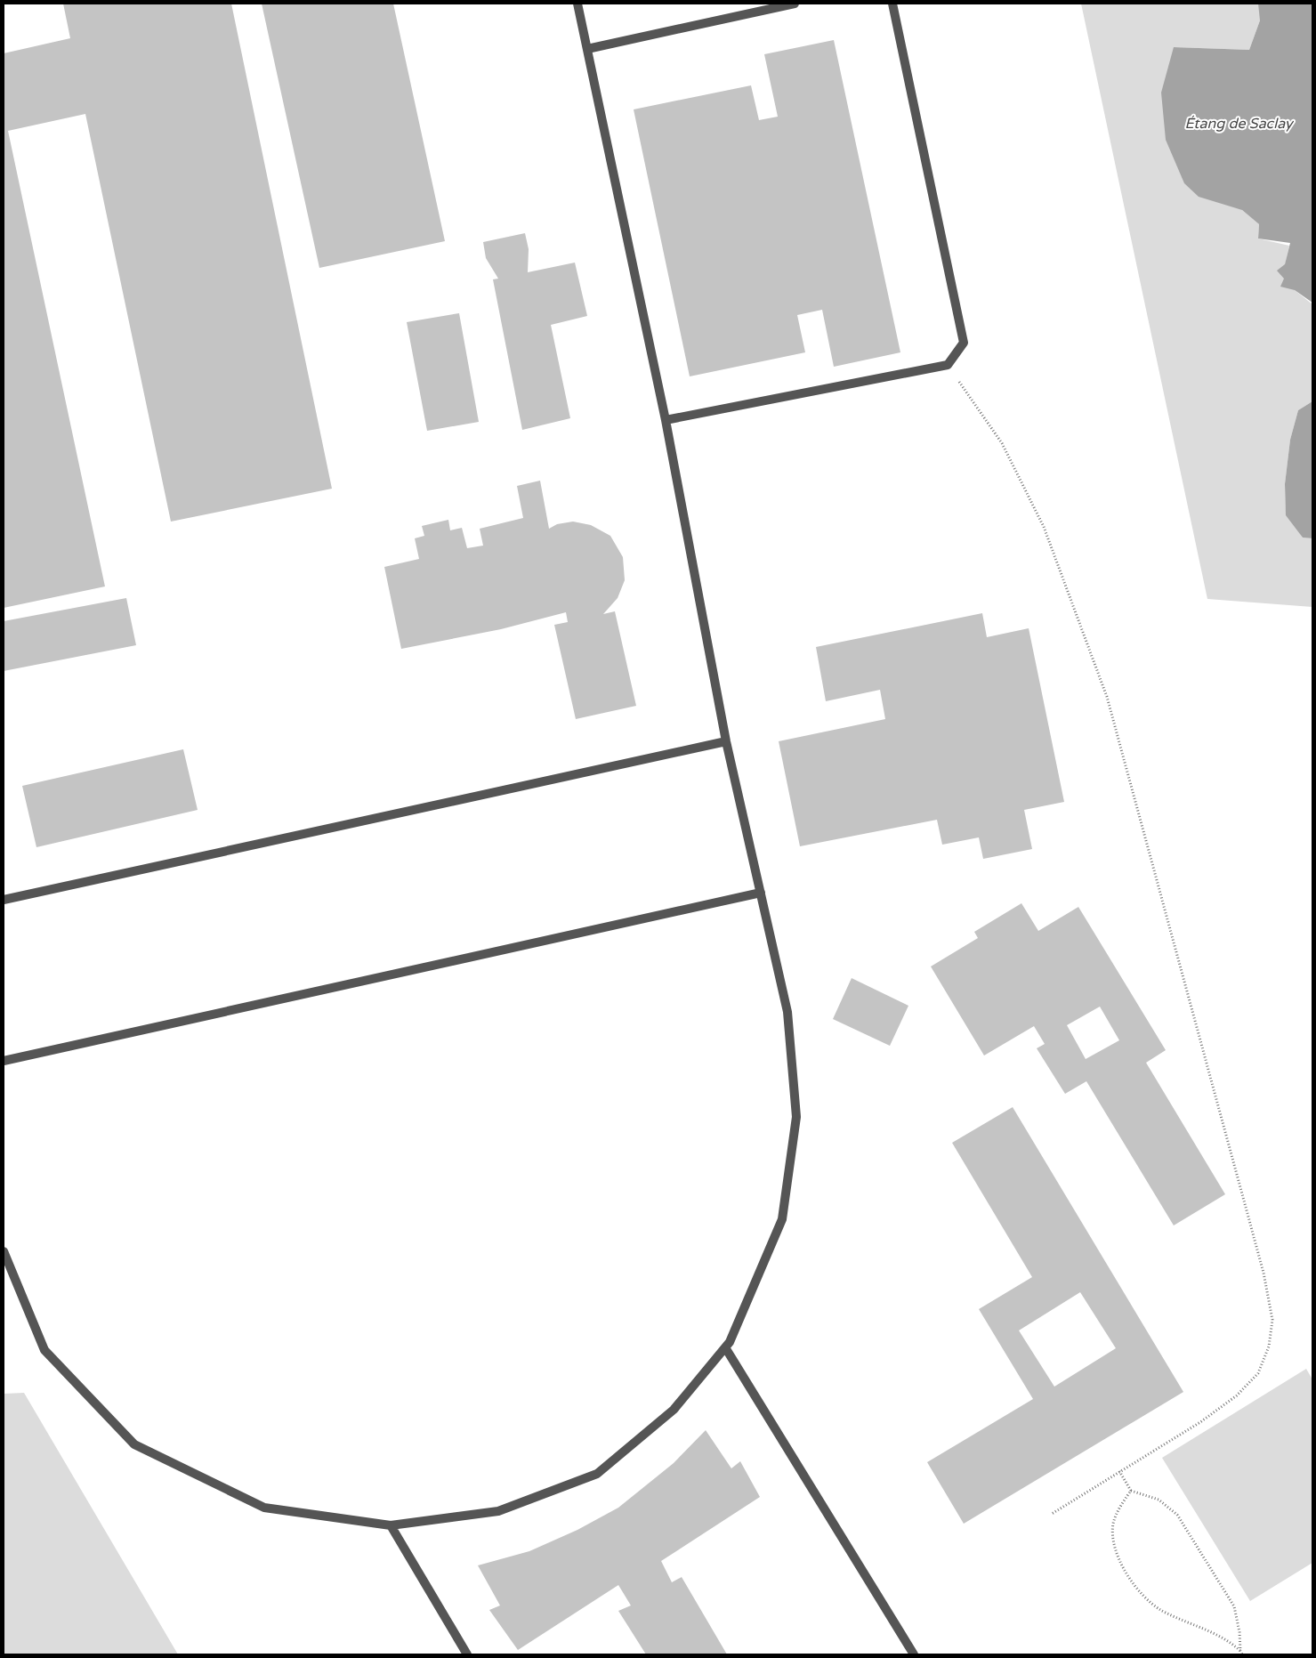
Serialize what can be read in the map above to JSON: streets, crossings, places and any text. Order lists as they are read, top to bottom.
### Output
{
  "water": ["Étang de Saclay"]
}
